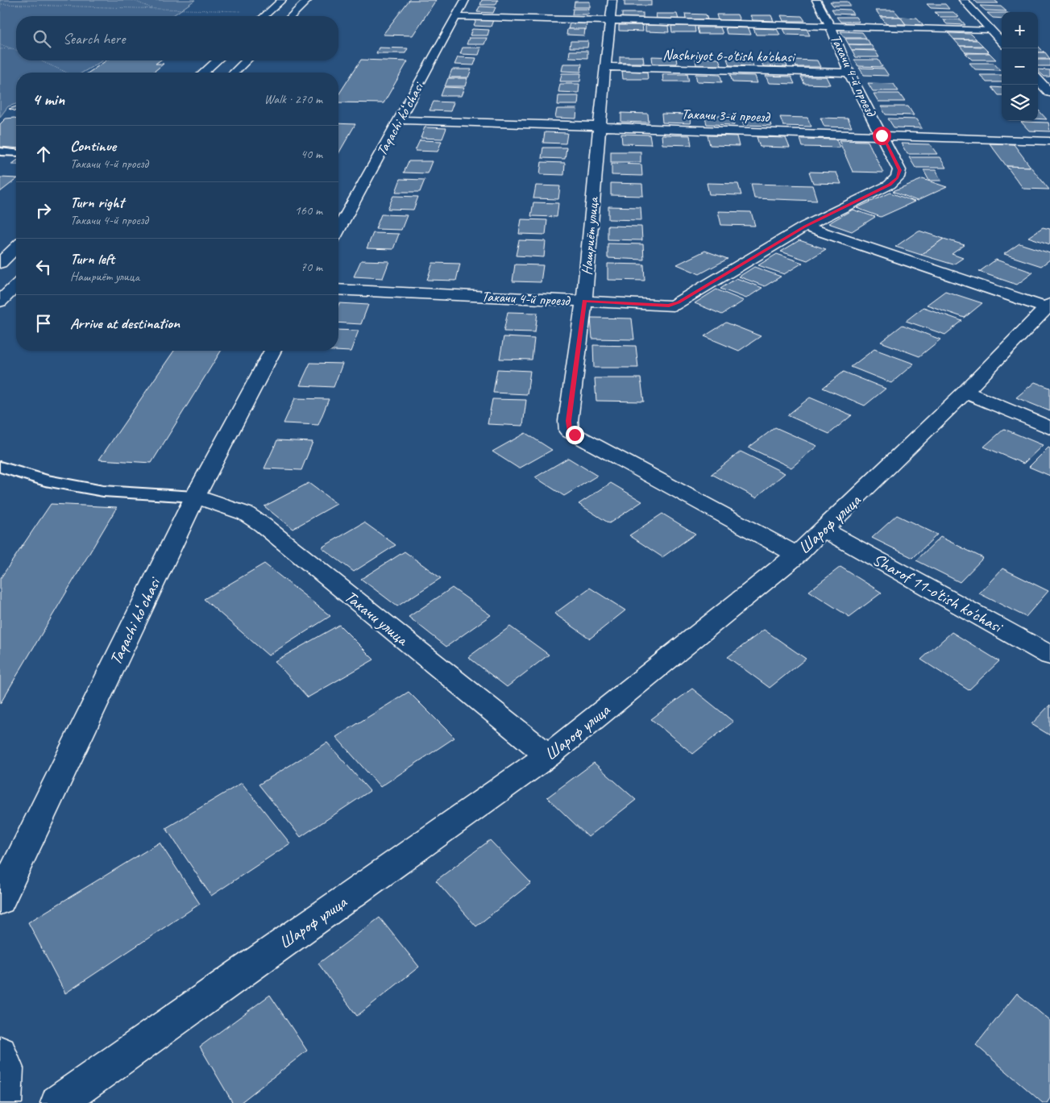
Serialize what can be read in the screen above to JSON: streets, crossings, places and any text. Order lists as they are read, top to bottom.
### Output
{
  "streets": {
    "main road": [
      "Nashriyot 6-o'tish ko'chasi",
      "Такачи 4-й проезд",
      "Такачи 3-й проезд",
      "Taqachi koʻchasi",
      "Нашриёт улица",
      "Шароф улица",
      "Sharof 11-o'tish ko'chasi",
      "Такачи улица"
    ]
  },
  "crossings": [
    ["Nashriyot 6-o'tish ko'chasi", "Такачи 4-й проезд"],
    ["Nashriyot 6-o'tish ko'chasi", "Нашриёт улица"],
    ["Такачи 4-й проезд", "Такачи 3-й проезд"],
    ["Такачи 4-й проезд", "Нашриёт улица"],
    ["Такачи 3-й проезд", "Taqachi koʻchasi"],
    ["Такачи 3-й проезд", "Нашриёт улица"],
    ["Taqachi koʻchasi", "Такачи улица"],
    ["Нашриёт улица", "Шароф улица"],
    ["Шароф улица", "Sharof 11-o'tish ko'chasi"],
    ["Шароф улица", "Такачи улица"]
  ],
  "page": {
    "map_buttons": ["+", "−"],
    "search": "Search here",
    "heading": ["4 min", "Walk · 270 m"],
    "list": [
      ["Continue", "Такачи 4-й проезд", "40 m"],
      ["Turn right", "Такачи 4-й проезд", "160 m"],
      ["Turn left", "Нашриёт улица", "70 m"],
      "Arrive at destination"
    ]
  }
}
